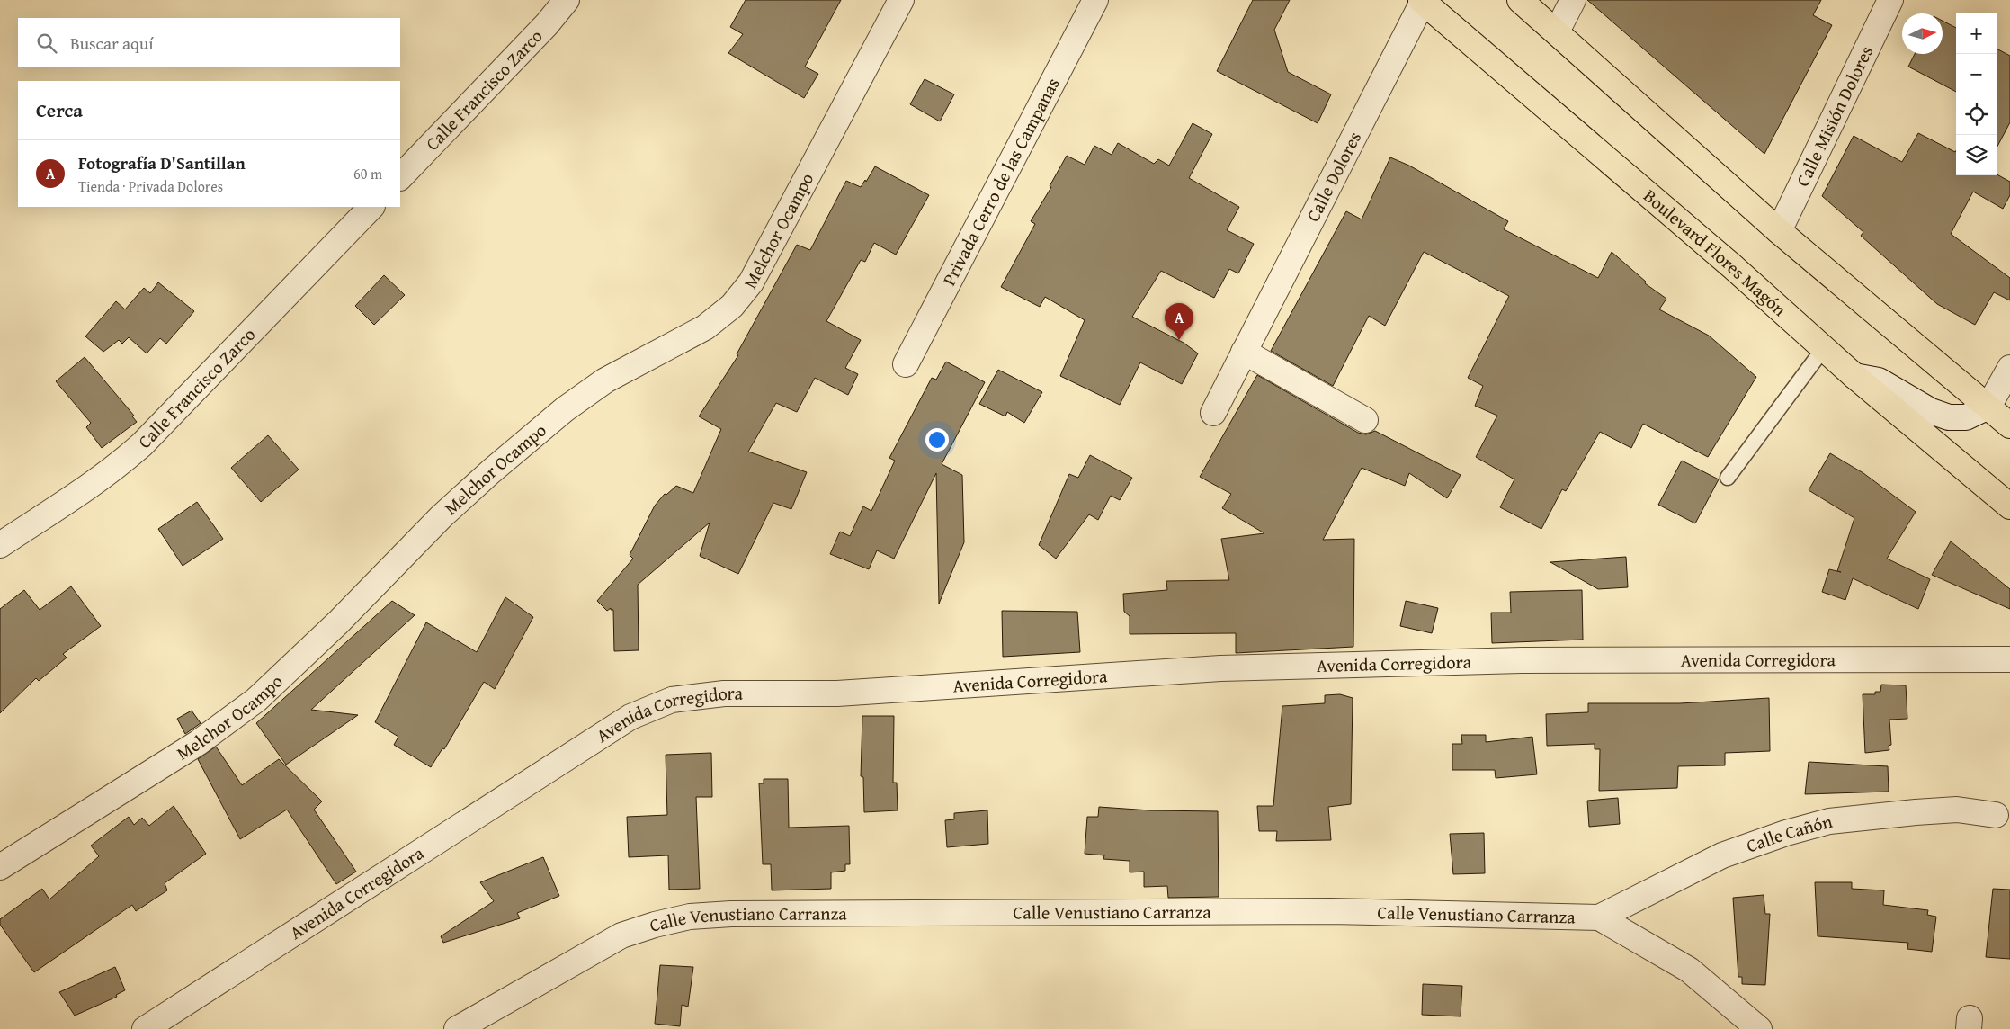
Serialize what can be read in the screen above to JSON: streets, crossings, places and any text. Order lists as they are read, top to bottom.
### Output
{
  "streets": {
    "main road": ["Boulevard Flores Magón"],
    "street": [
      "Calle Francisco Zarco",
      "Calle Misión Dolores",
      "Calle Dolores",
      "Privada Cerro de las Campanas",
      "Melchor Ocampo",
      "Avenida Corregidora",
      "Calle Cañón",
      "Calle Venustiano Carranza"
    ]
  },
  "crossings": [
    ["Calle Dolores", "Boulevard Flores Magón"],
    ["Calle Cañón", "Calle Venustiano Carranza"]
  ],
  "north": "right",
  "page": {
    "map_buttons": ["+", "−"],
    "search": "Buscar aquí",
    "heading": "Cerca",
    "list": [
      {
        "mark": "A",
        "name": "Fotografía D'Santillan",
        "note": "Tienda · Privada Dolores",
        "value": "60 m"
      }
    ],
    "pins": "A"
  }
}
